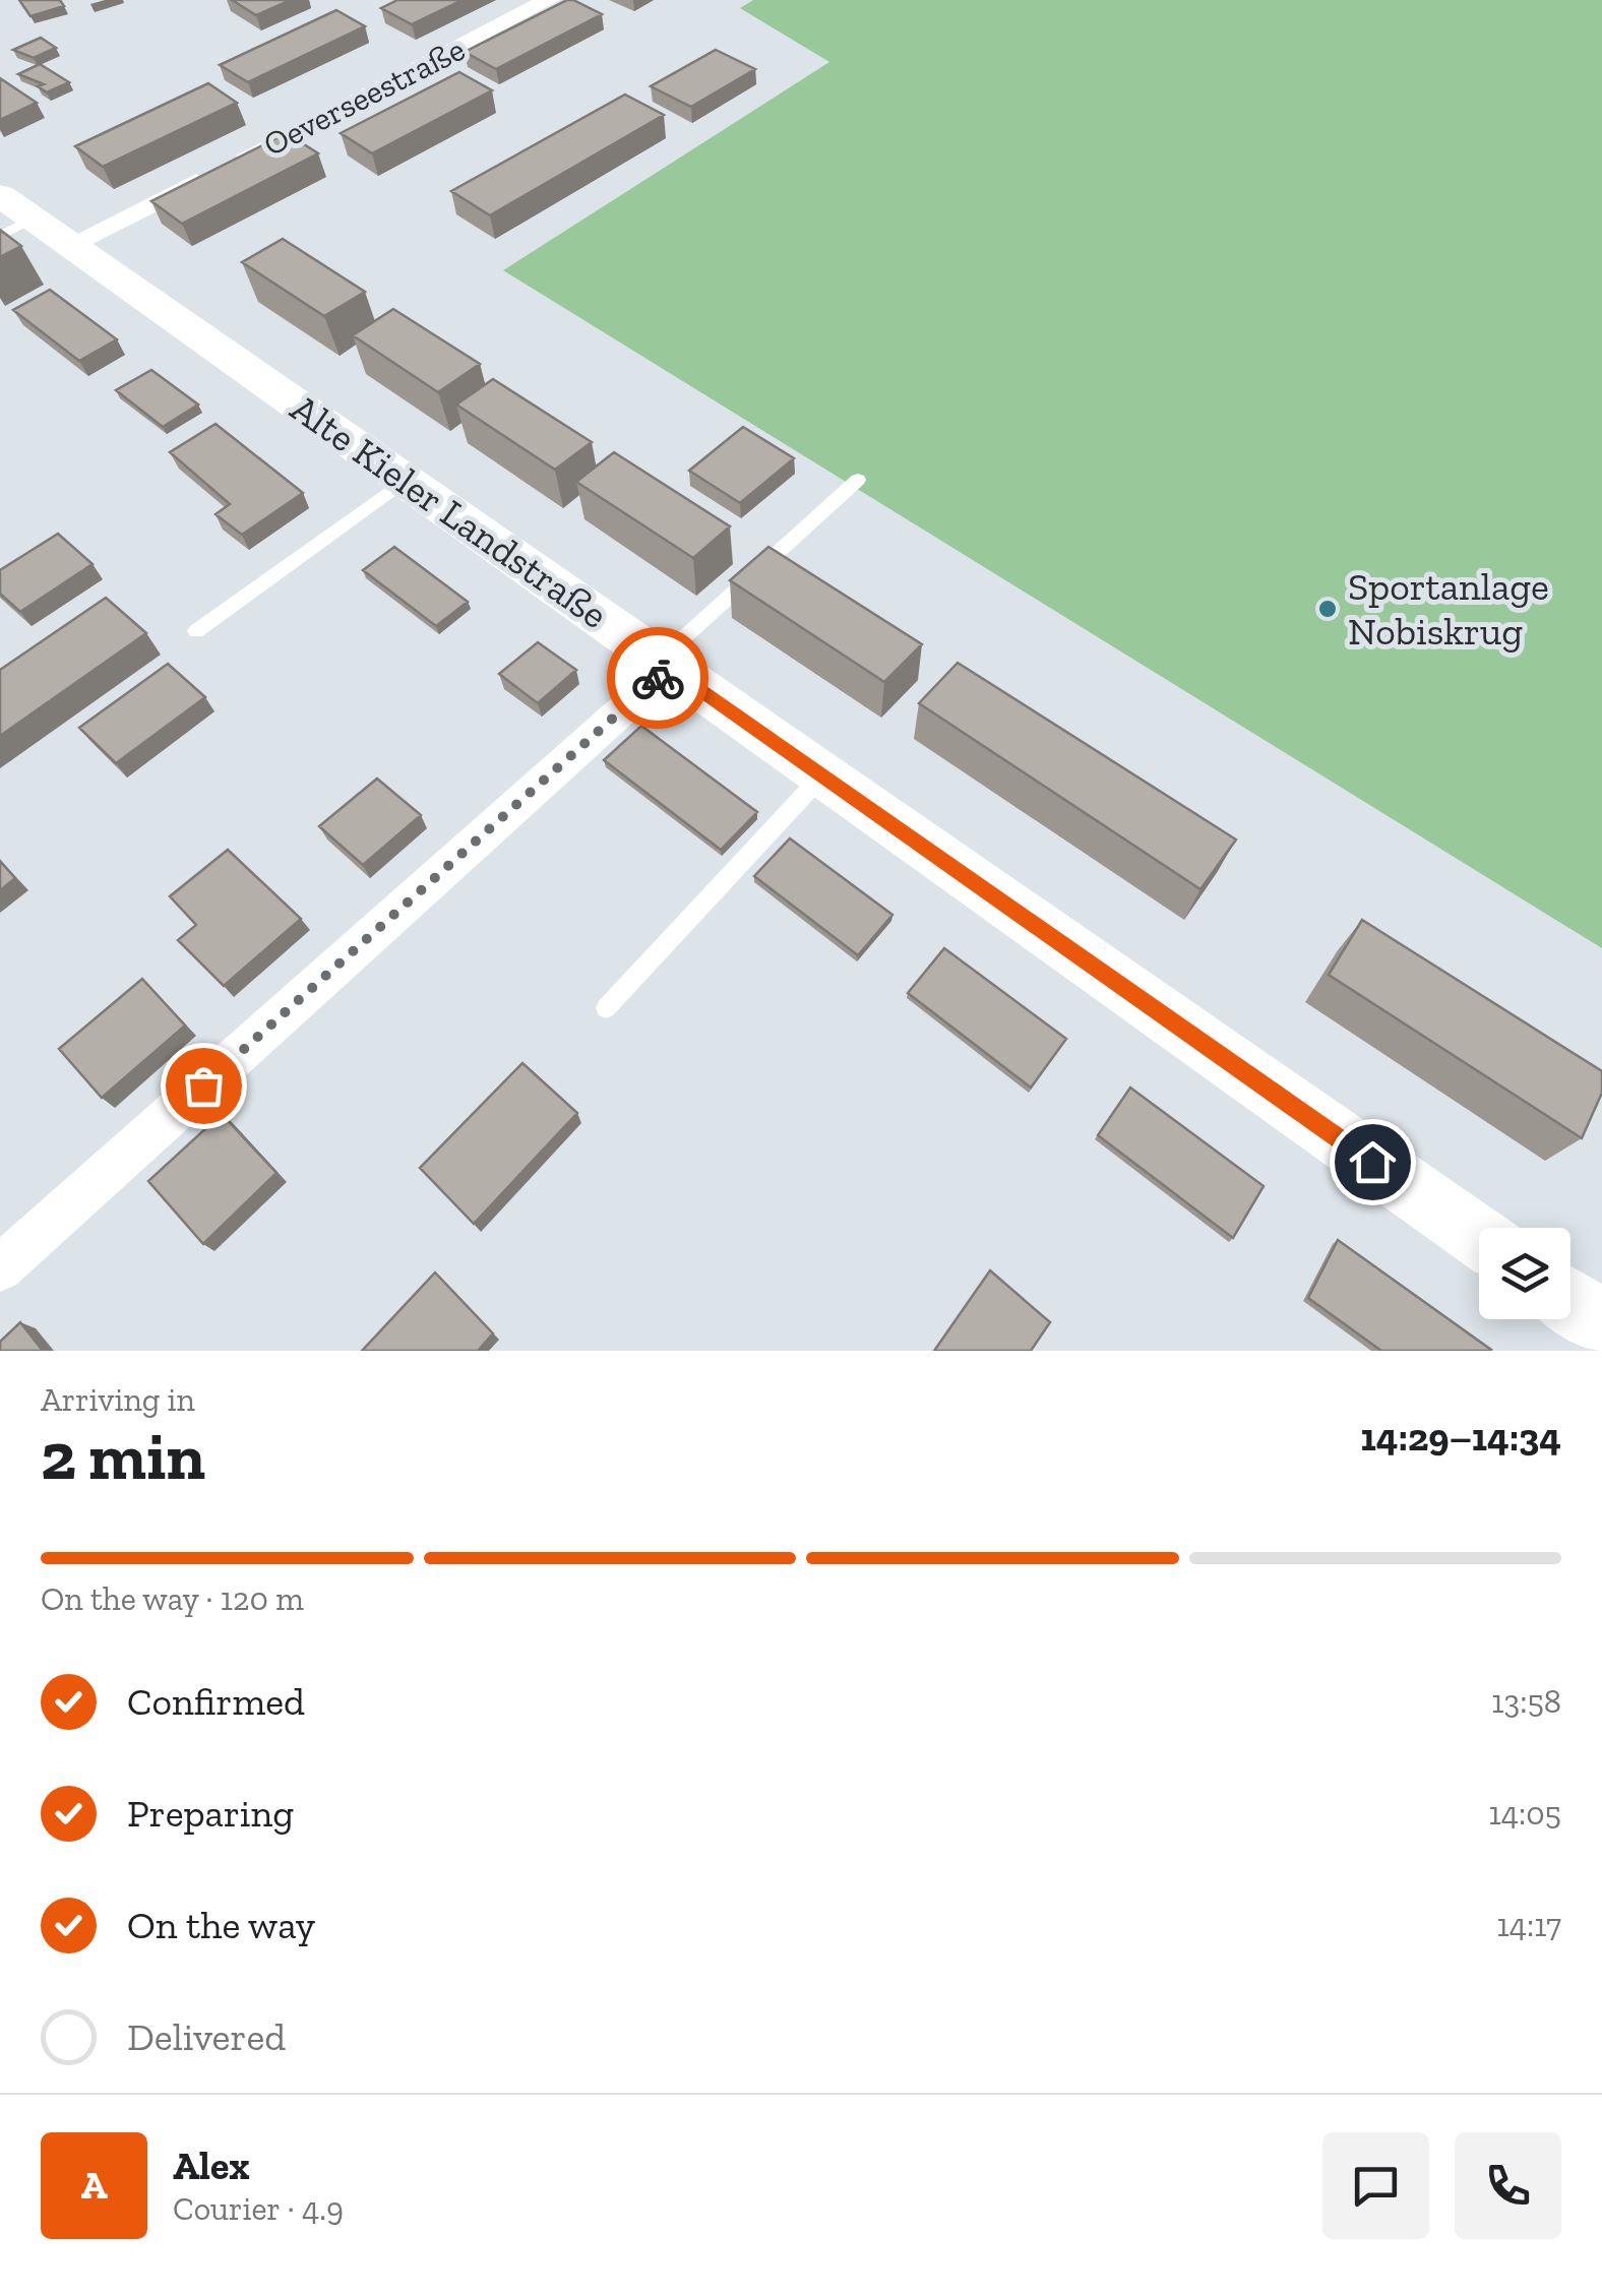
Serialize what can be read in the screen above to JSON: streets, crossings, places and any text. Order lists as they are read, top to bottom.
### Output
{
  "streets": {
    "street": ["Oeverseestraße", "Alte Kieler Landstraße"]
  },
  "crossings": [
    ["Oeverseestraße", "Alte Kieler Landstraße"]
  ],
  "places": ["Sportanlage Nobiskrug"],
  "page": {
    "heading": ["2 min", "Arriving in", "14:29–14:34"],
    "panel": ["Alex", "Courier · 4.9"],
    "bar": "On the way · 120 m",
    "list": [
      ["Confirmed", "13:58"],
      ["Preparing", "14:05"],
      ["On the way", "14:17"],
      "Delivered"
    ],
    "round": "A"
  }
}
